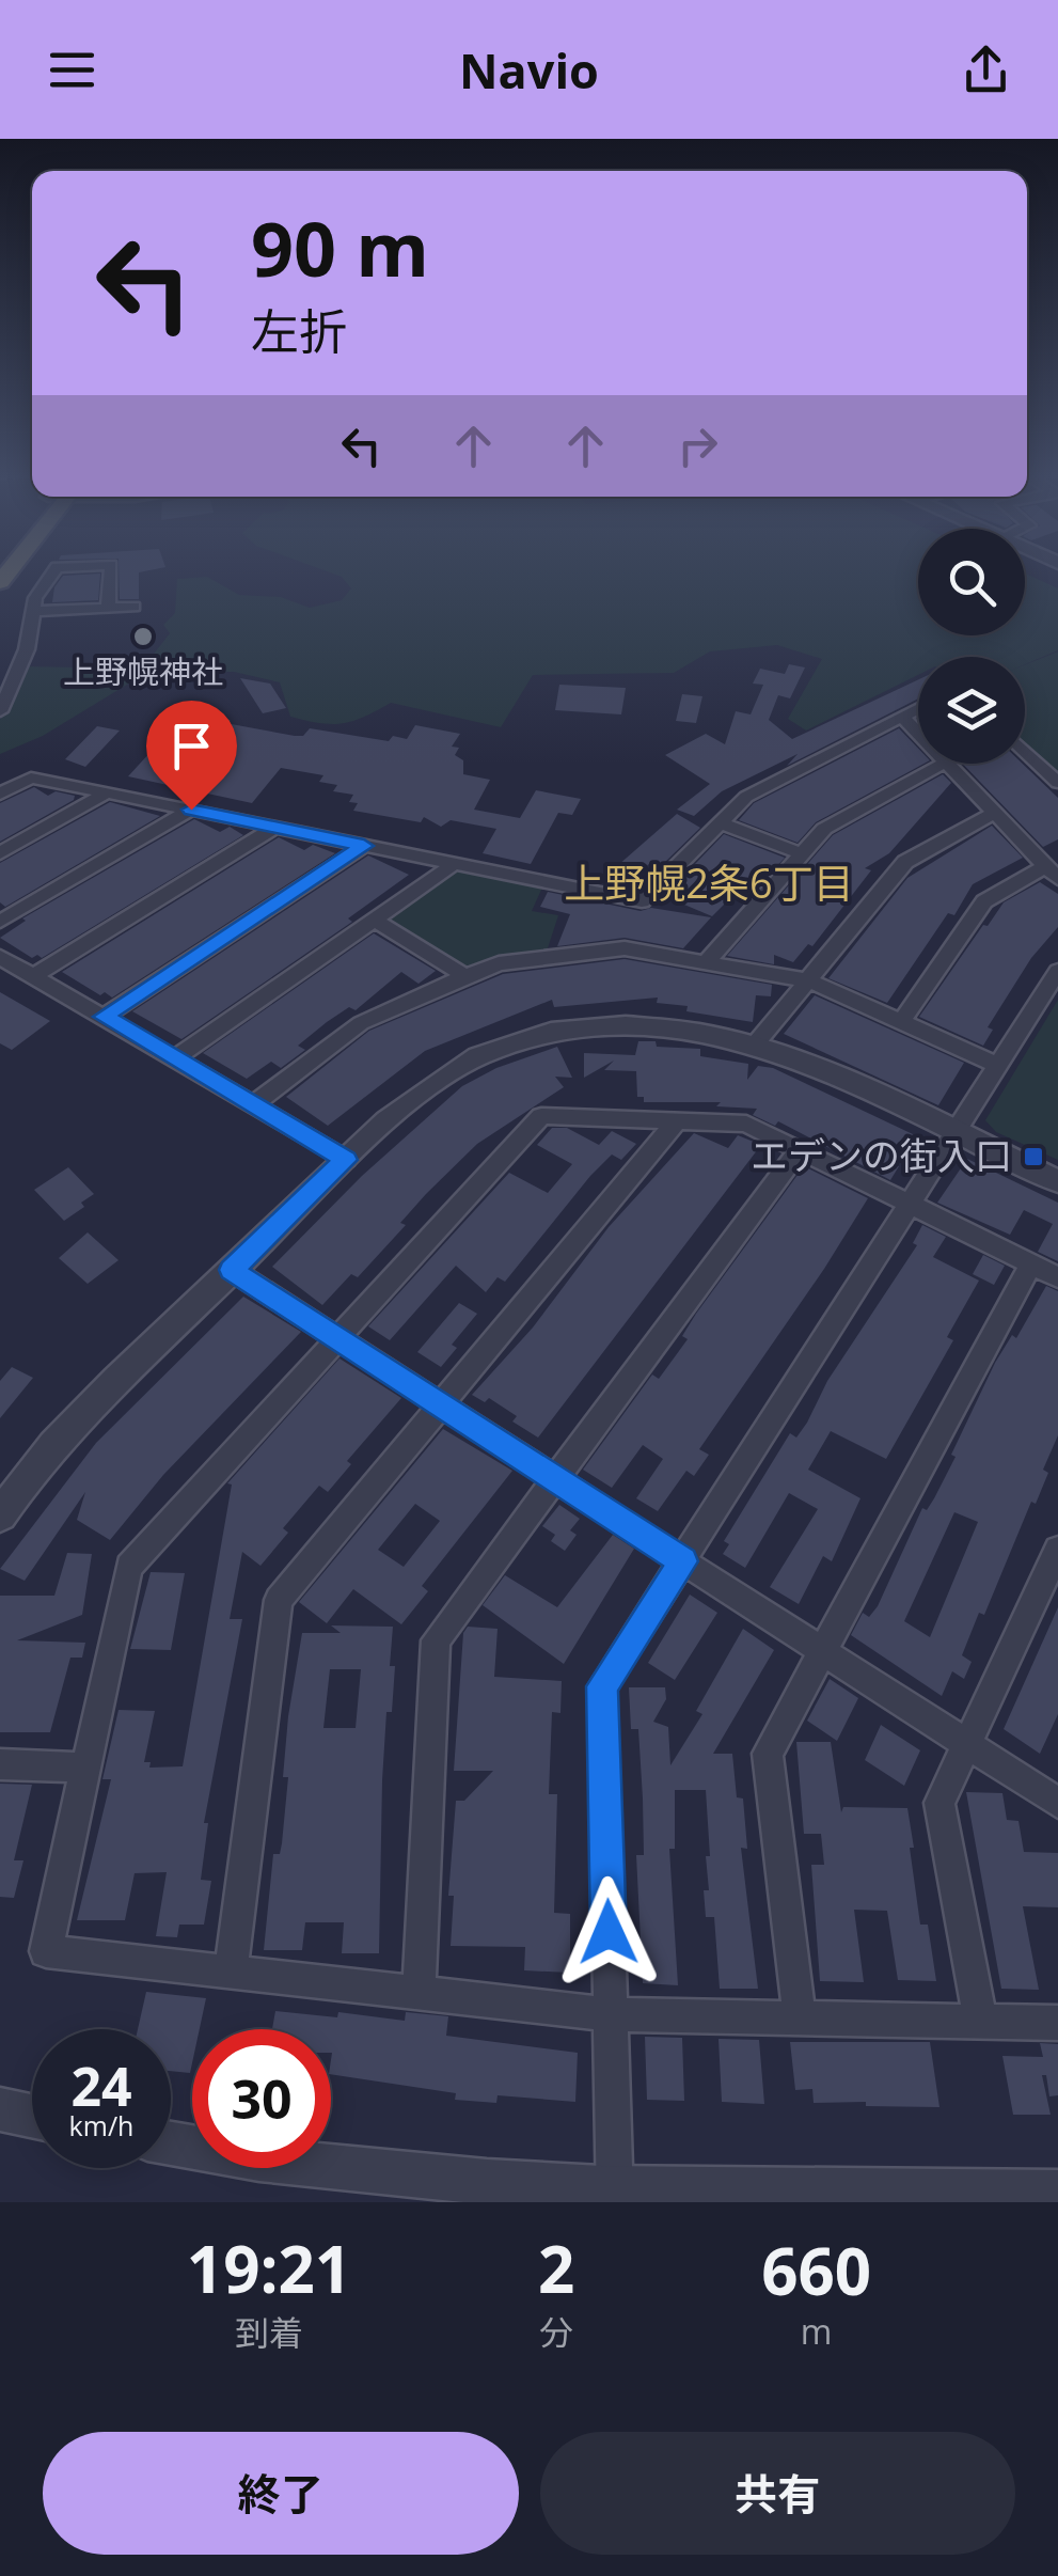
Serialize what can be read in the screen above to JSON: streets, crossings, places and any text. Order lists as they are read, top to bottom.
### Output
{
  "districts": ["上野幌2条6丁目"],
  "places": {
    "other": ["上野幌神社"],
    "transit": ["エデンの街入口"]
  },
  "page": {
    "header": "Navio",
    "turn": ["90 m", "左折"],
    "speed": "24 km/h",
    "limit": "30",
    "eta": [
      "19:21",
      "到着",
      "2",
      "分",
      "660",
      "m"
    ],
    "buttons": ["終了", "共有"]
  }
}
